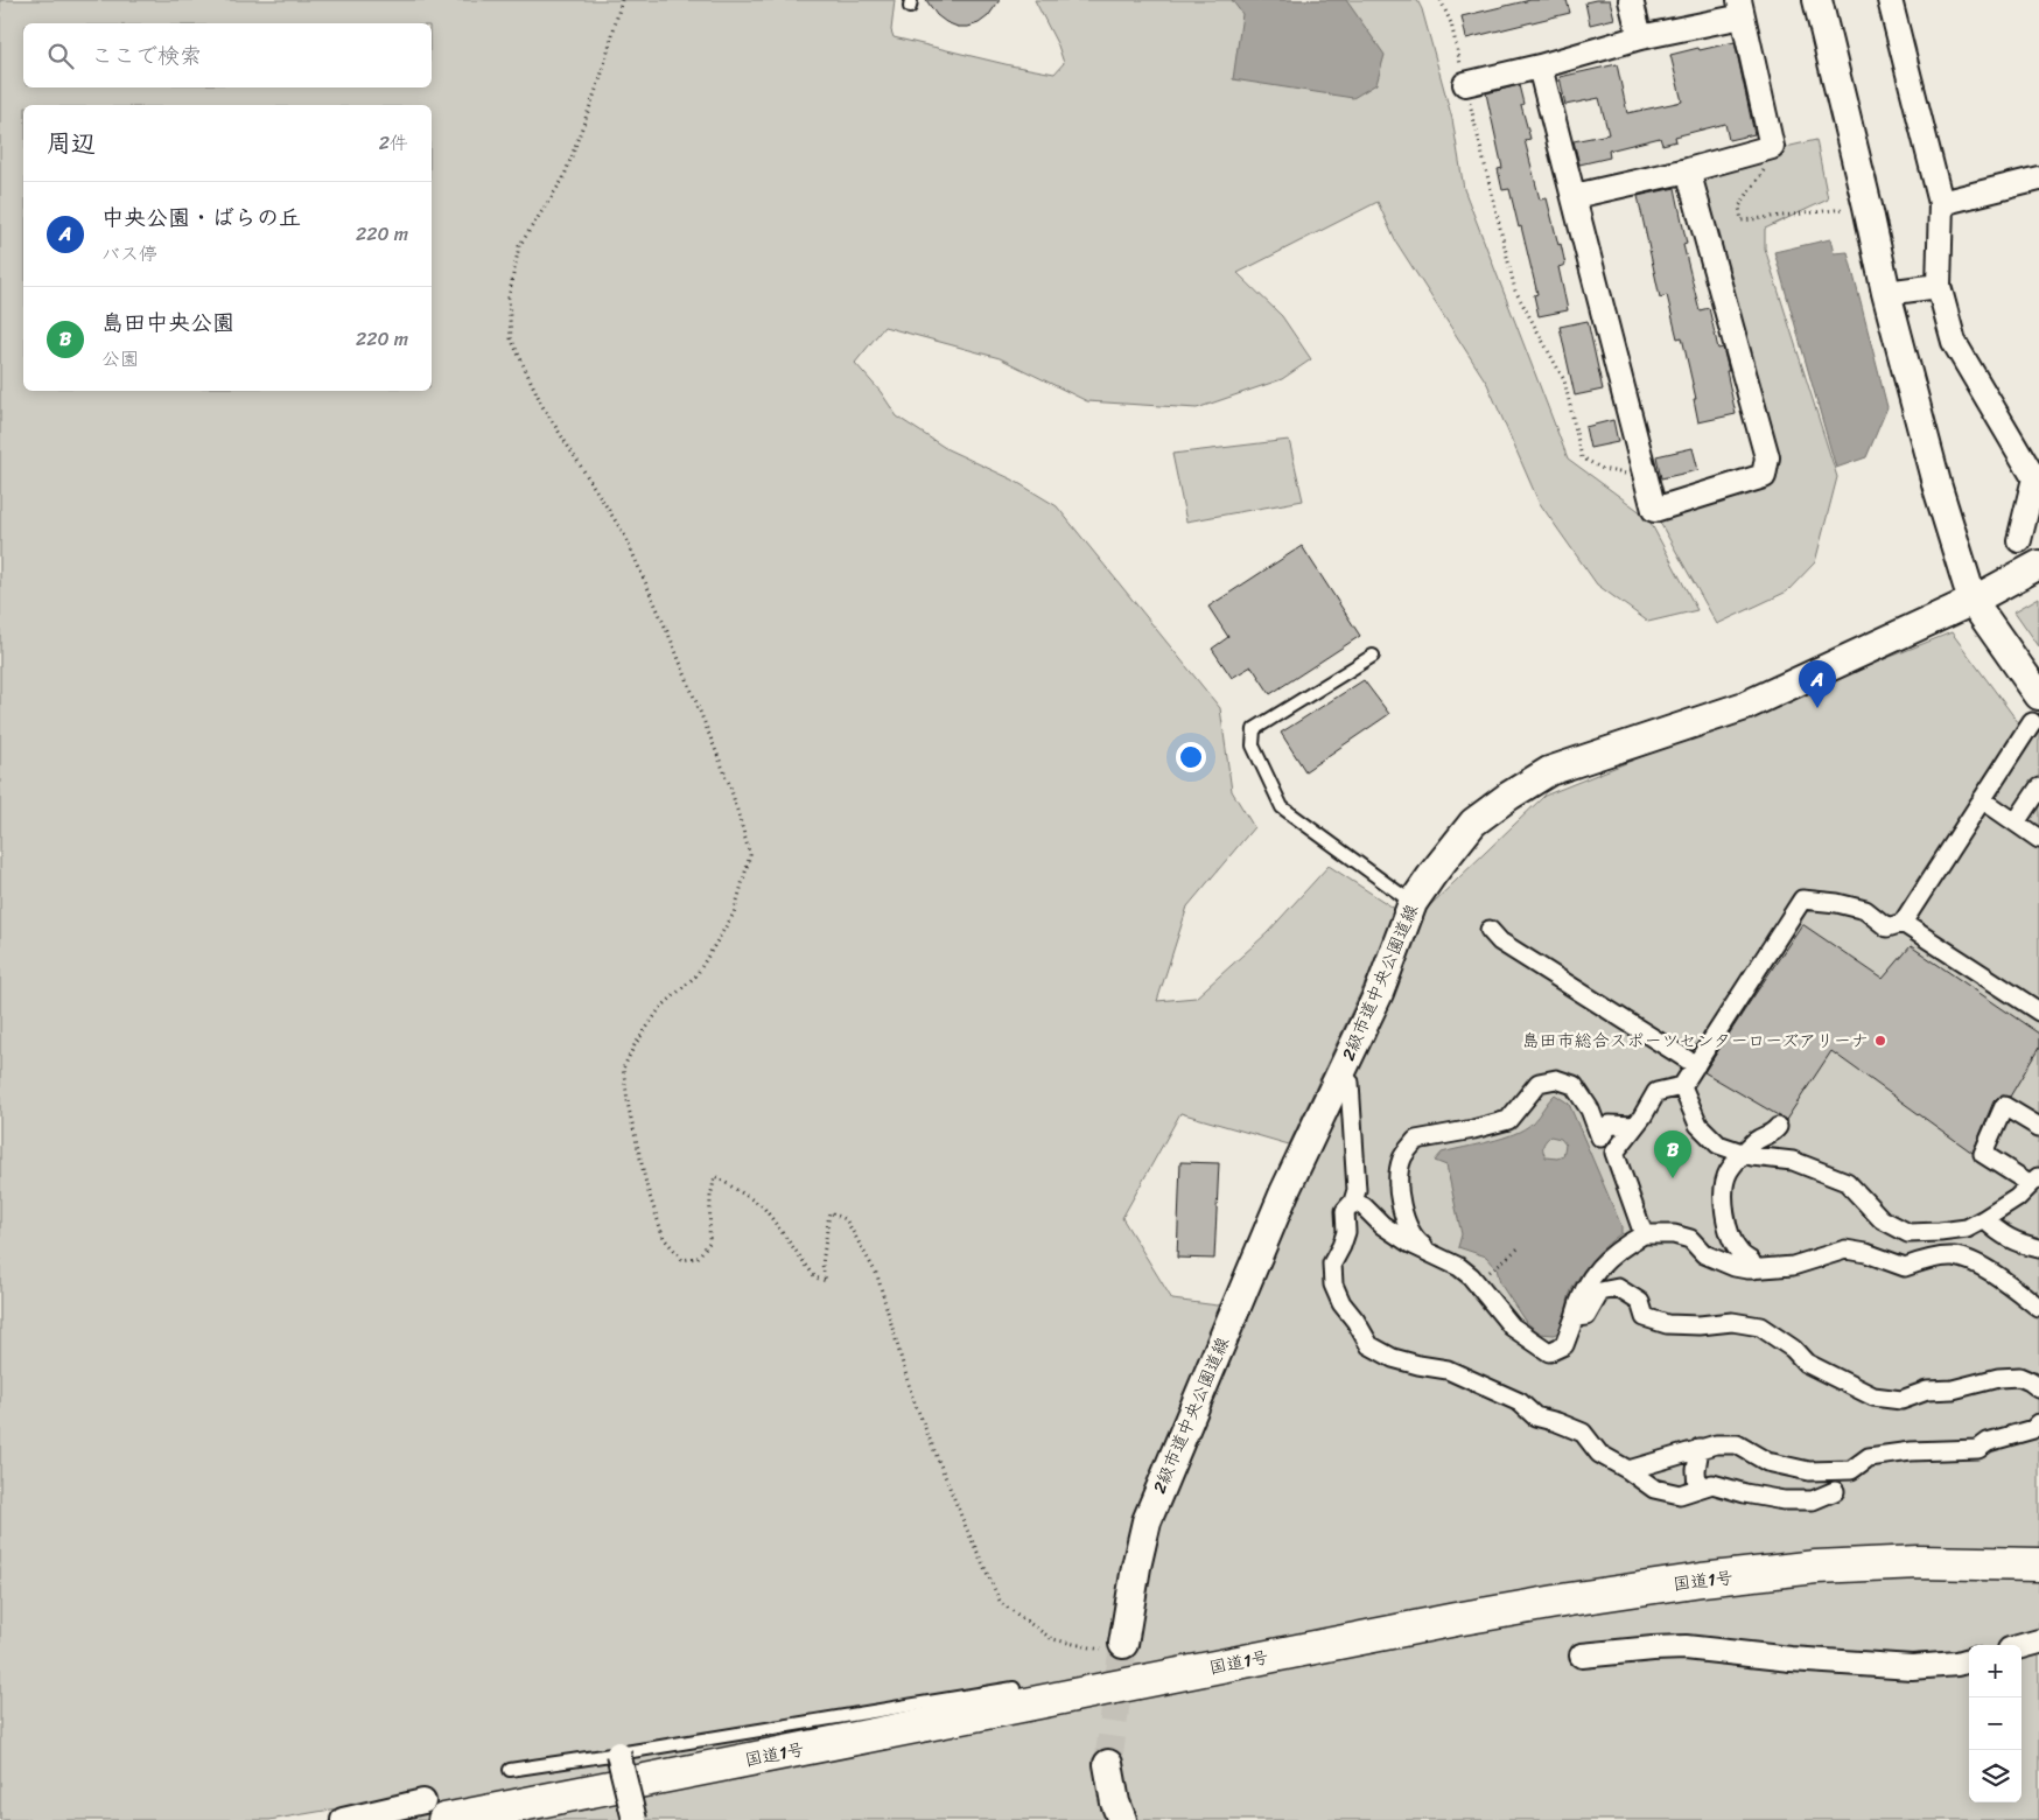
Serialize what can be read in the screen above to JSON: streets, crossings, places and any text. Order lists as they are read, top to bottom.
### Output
{
  "streets": {
    "highway": ["国道1号"],
    "street": ["2級市道中央公園道線"]
  },
  "places": ["島田市総合スポーツセンターローズアリーナ"],
  "page": {
    "search": "ここで検索",
    "heading": ["周辺", "2件"],
    "list": [
      {
        "mark": "A",
        "name": "中央公園・ばらの丘",
        "note": "バス停",
        "value": "220 m"
      },
      {
        "mark": "B",
        "name": "島田中央公園",
        "note": "公園",
        "value": "220 m"
      }
    ],
    "pins": ["A", "B"],
    "map_buttons": ["+", "−"]
  }
}
